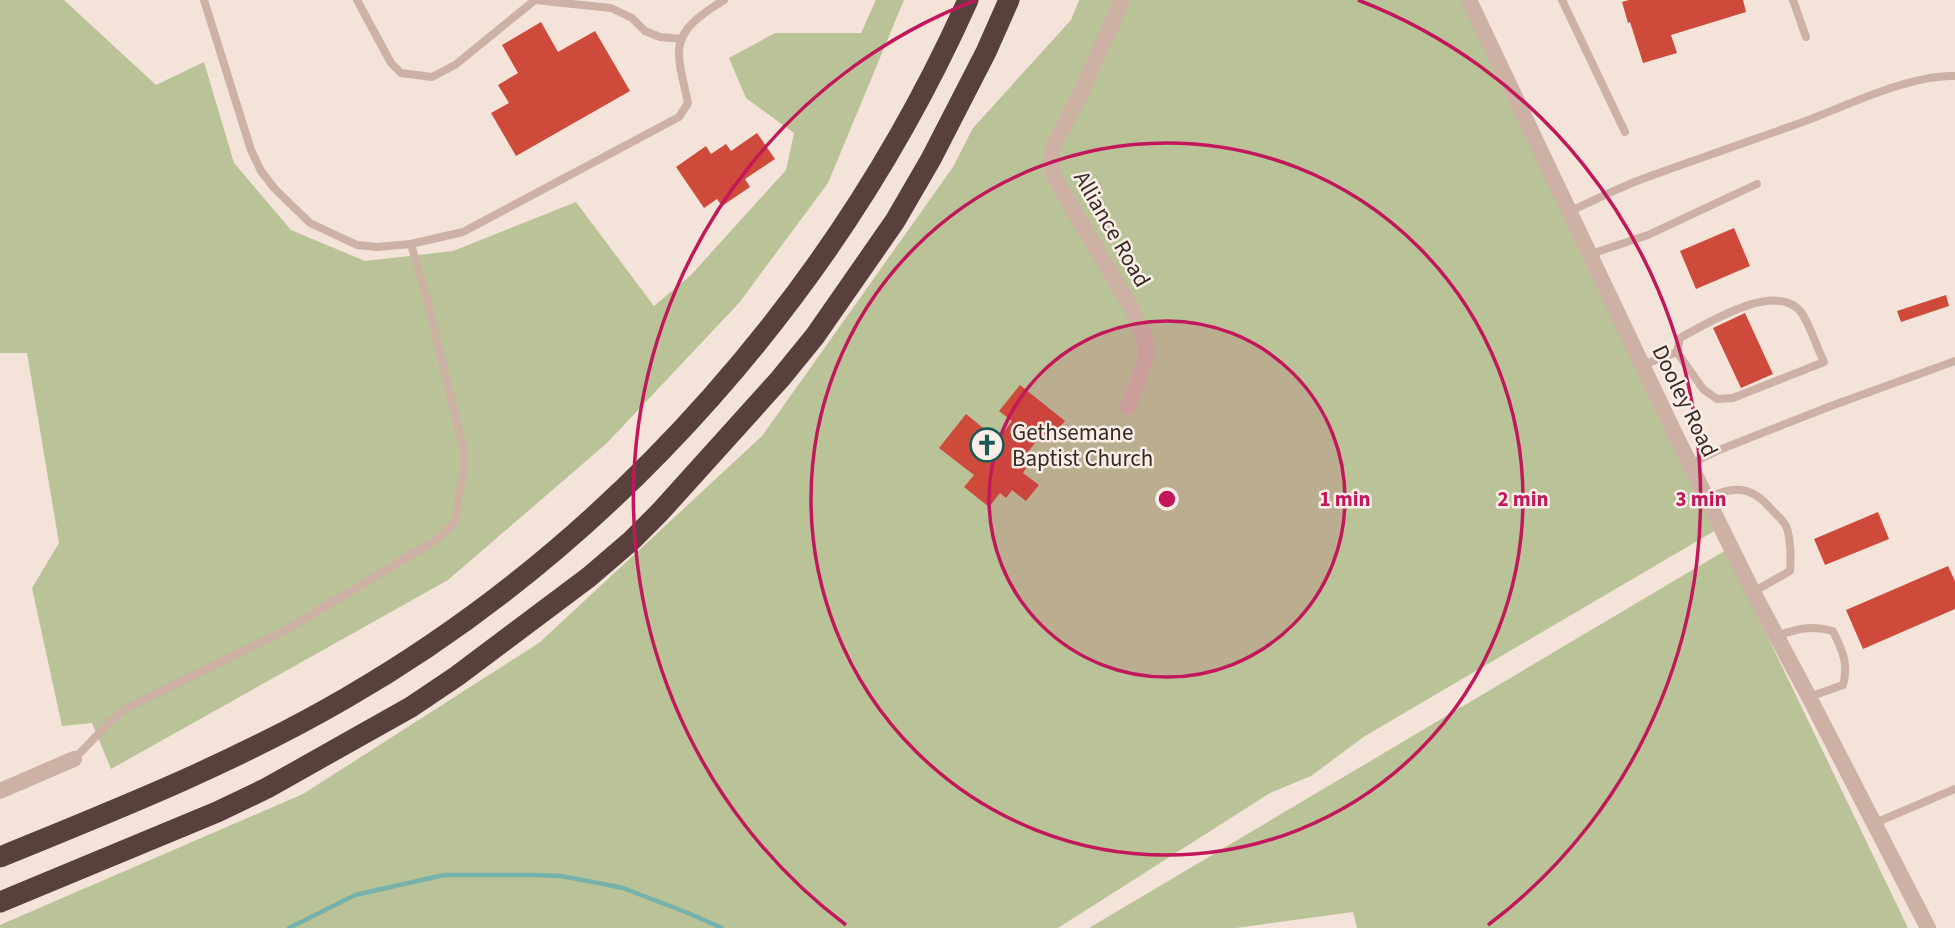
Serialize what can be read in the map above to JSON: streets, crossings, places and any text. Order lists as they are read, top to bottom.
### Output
{
  "streets": {
    "street": ["Alliance Road", "Dooley Road"]
  },
  "places": {
    "church": ["Gethsemane Baptist Church"]
  },
  "rings": ["1 min", "2 min", "3 min"]
}
